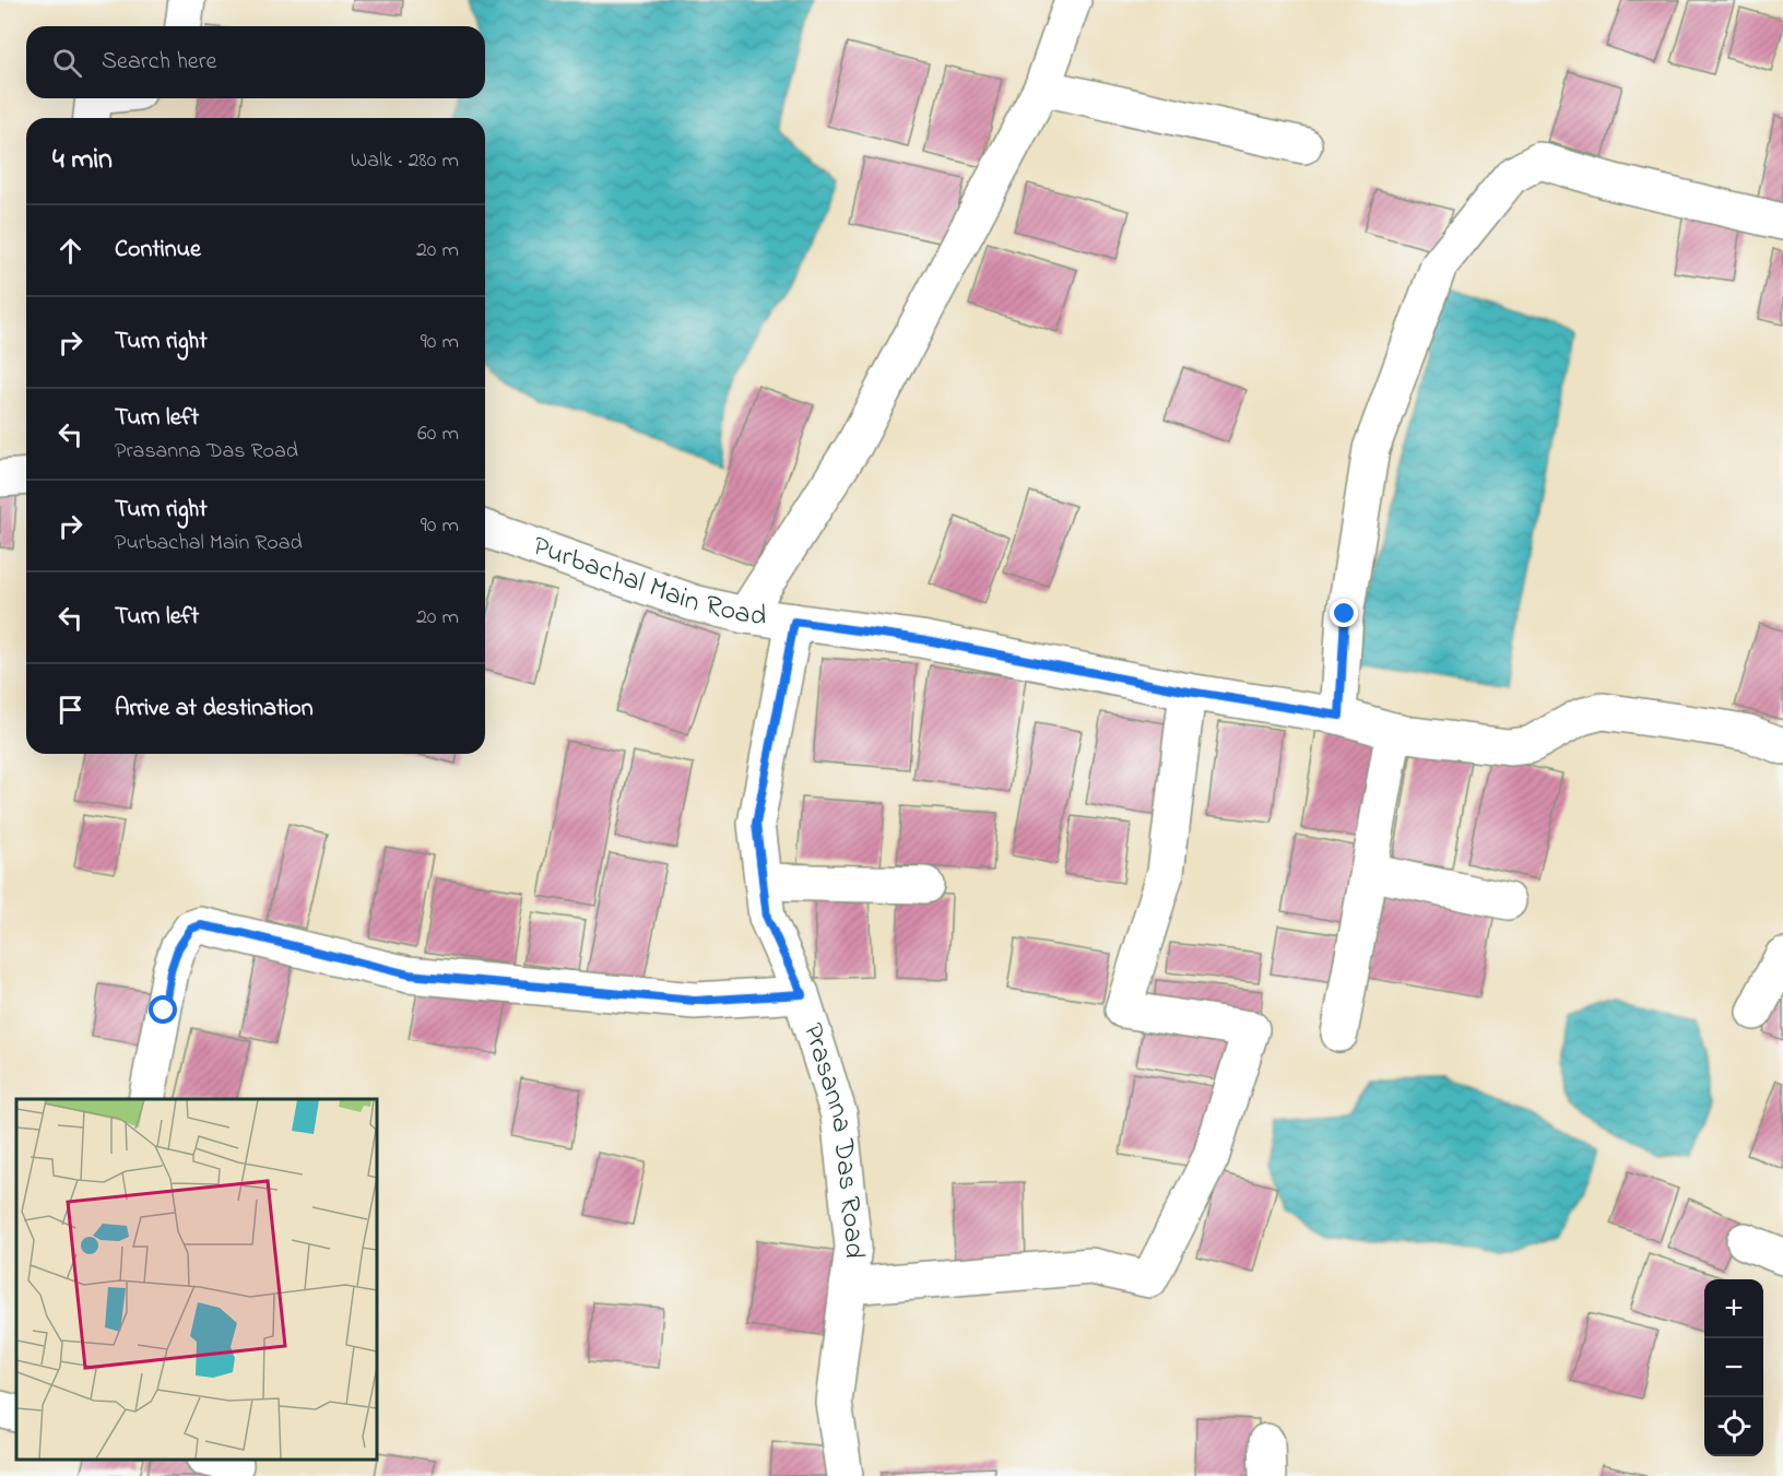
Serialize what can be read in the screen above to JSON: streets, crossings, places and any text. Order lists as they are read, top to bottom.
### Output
{
  "streets": {
    "street": ["Purbachal Main Road", "Prasanna Das Road"]
  },
  "crossings": [
    ["Purbachal Main Road", "Prasanna Das Road"]
  ],
  "page": {
    "search": "Search here",
    "heading": ["4 min", "Walk · 280 m"],
    "list": [
      ["Continue", "20 m"],
      ["Turn right", "90 m"],
      ["Turn left", "Prasanna Das Road", "60 m"],
      ["Turn right", "Purbachal Main Road", "90 m"],
      ["Turn left", "20 m"],
      "Arrive at destination"
    ],
    "map_buttons": ["+", "−"]
  }
}
